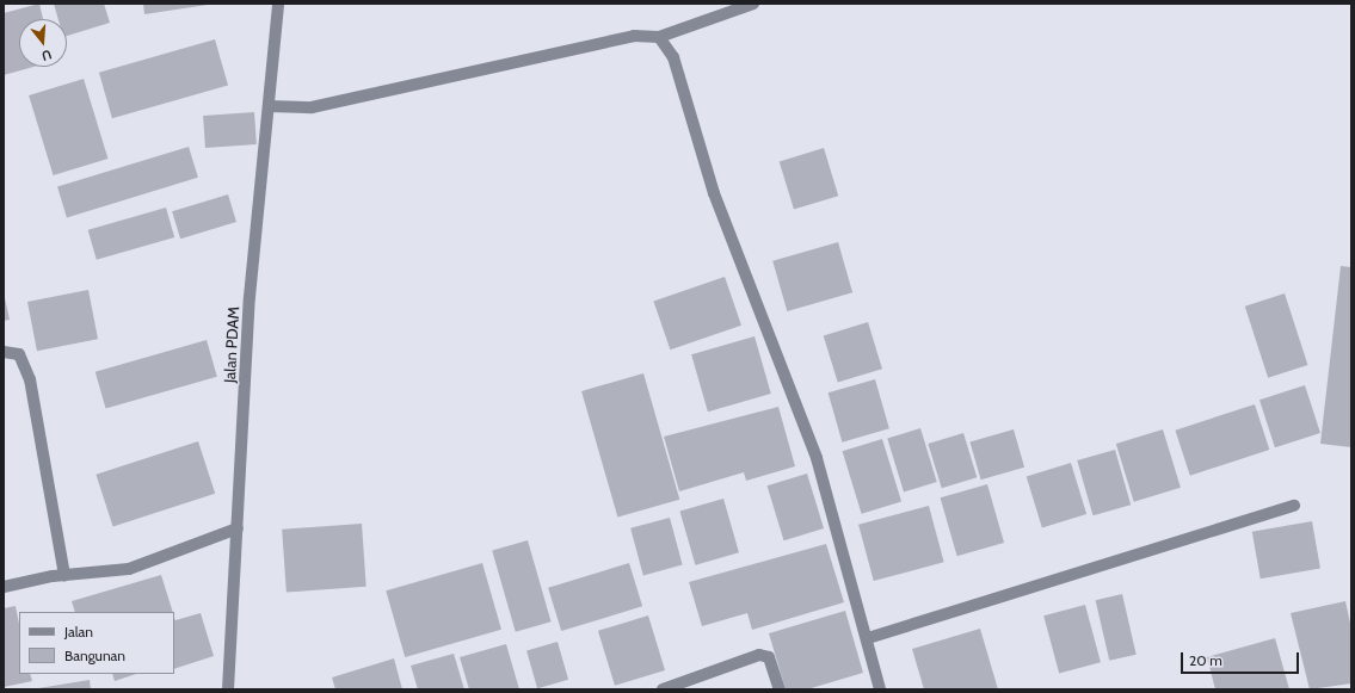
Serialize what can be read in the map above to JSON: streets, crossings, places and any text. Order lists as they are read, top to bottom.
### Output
{
  "streets": {
    "street": ["Jalan PDAM"]
  },
  "legend": ["Jalan", "Bangunan"],
  "scale_bar": "20 m",
  "north": "bottom"
}
